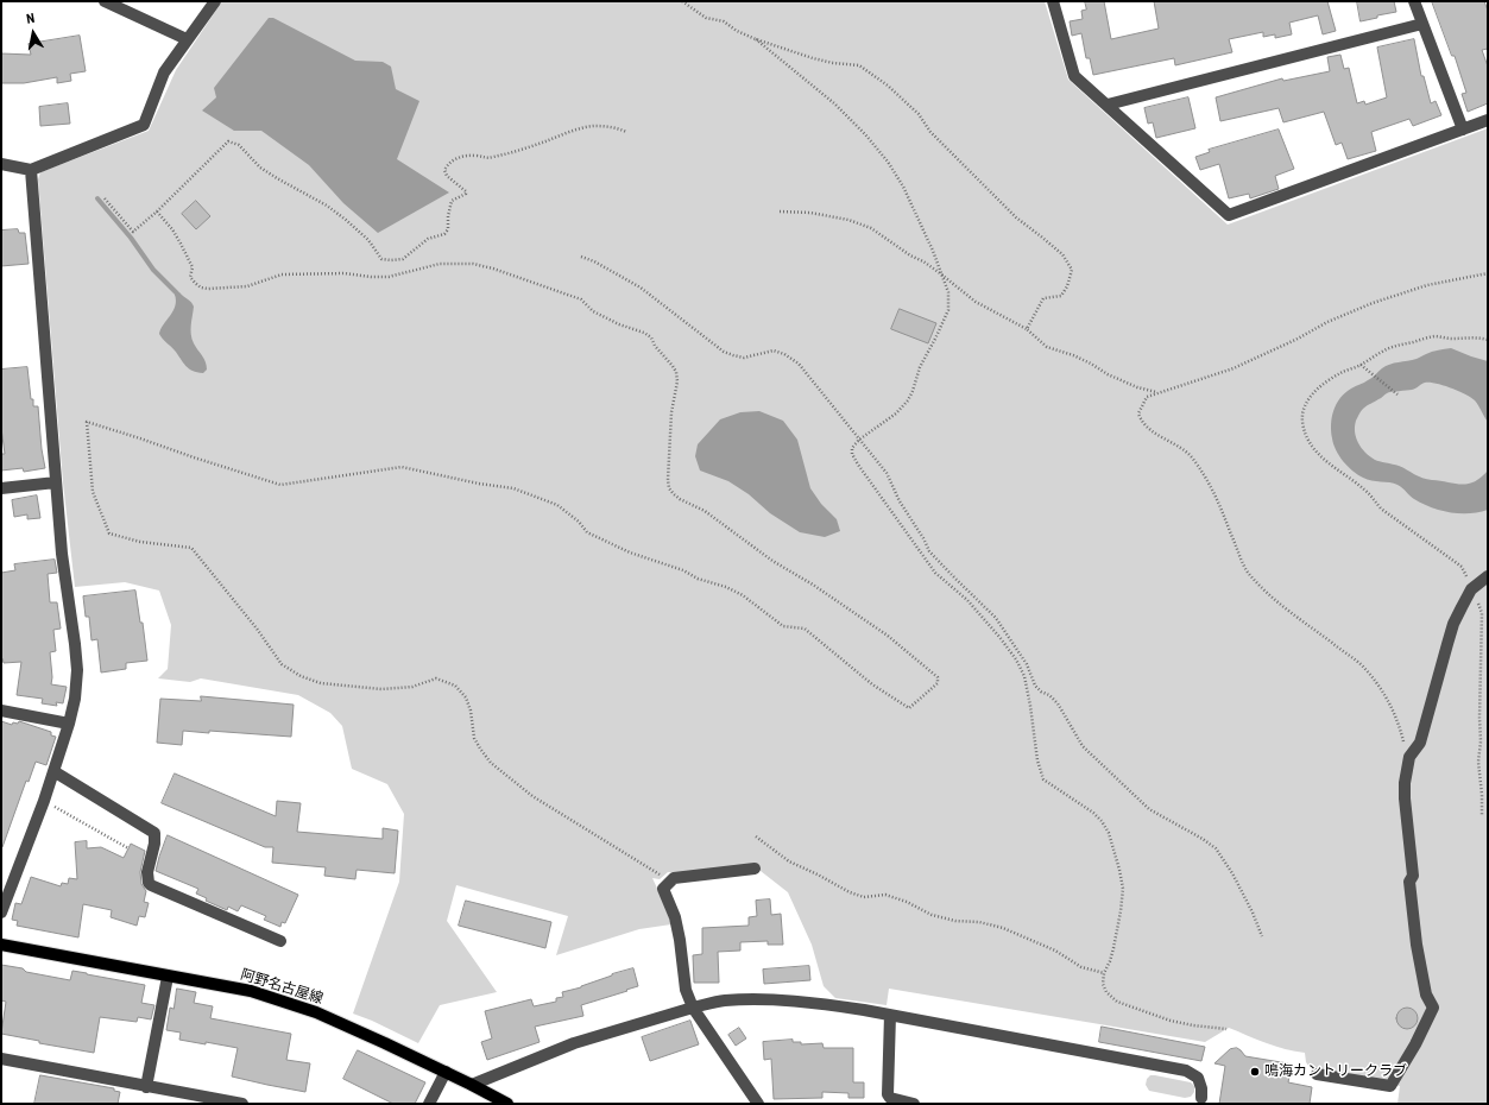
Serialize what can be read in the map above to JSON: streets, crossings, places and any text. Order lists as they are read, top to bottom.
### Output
{
  "streets": {
    "main road": ["阿野名古屋線"]
  },
  "places": ["鳴海カントリークラブ"],
  "north": "top"
}
